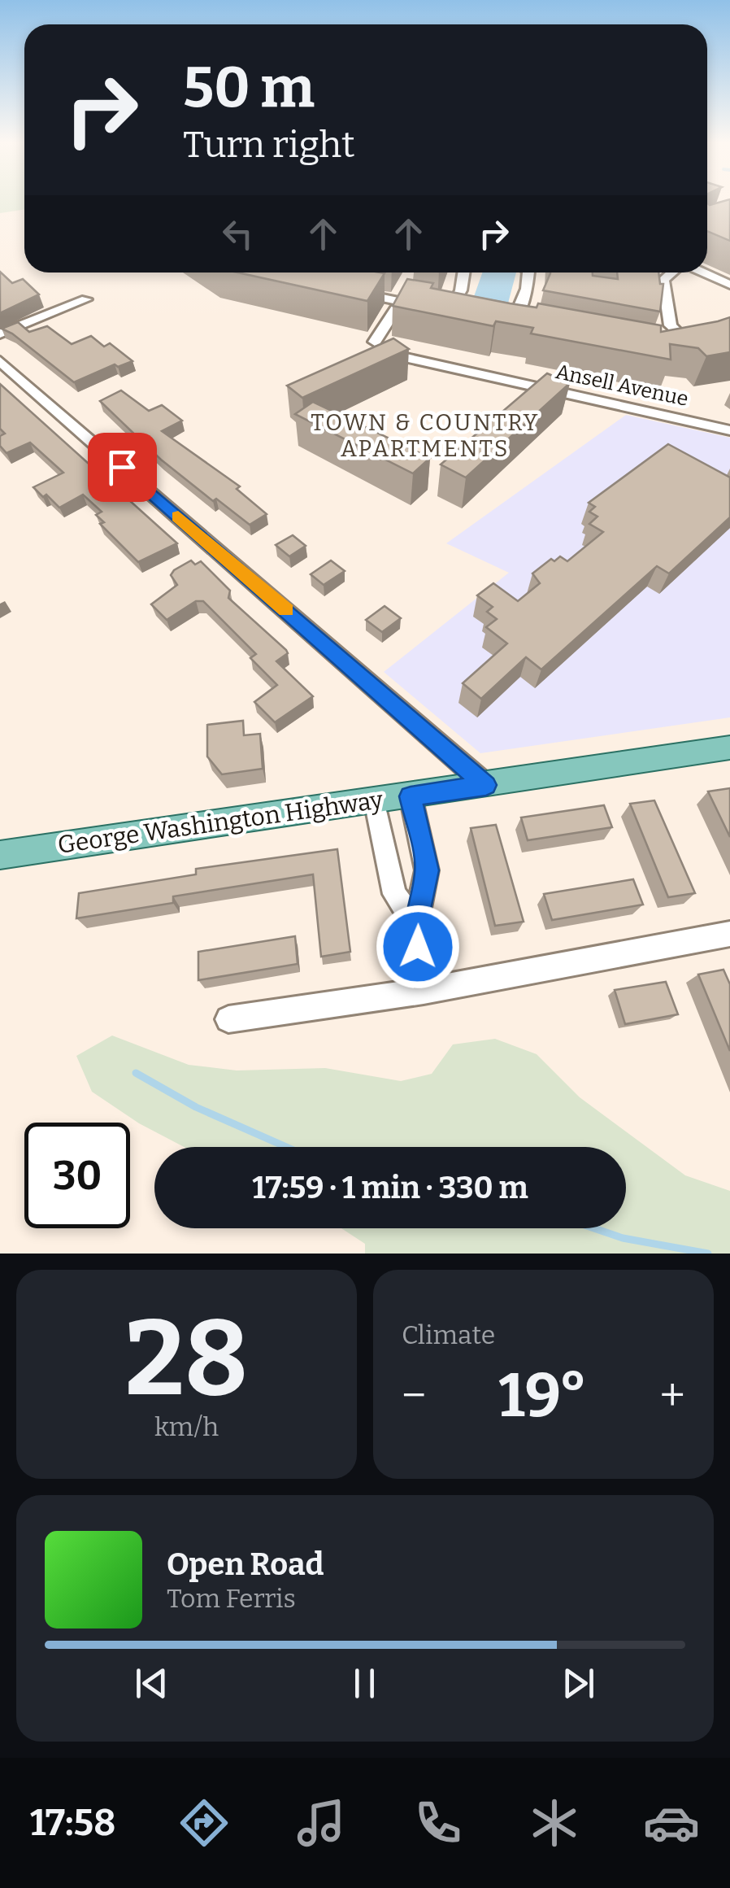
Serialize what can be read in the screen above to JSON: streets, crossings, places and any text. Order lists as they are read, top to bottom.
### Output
{
  "streets": {
    "main road": ["George Washington Highway"],
    "street": ["Ansell Avenue"]
  },
  "districts": ["TOWN & COUNTRY APARTMENTS"],
  "page": {
    "turn": ["50 m", "Turn right"],
    "limit": "30",
    "trip": "17:59 · 1 min · 330 m",
    "tile": [
      ["28", "km/h"],
      "Climate"
    ],
    "heat": ["−", "19°", "+"],
    "song": ["Open Road", "Tom Ferris"],
    "tabs": "17:58"
  }
}
